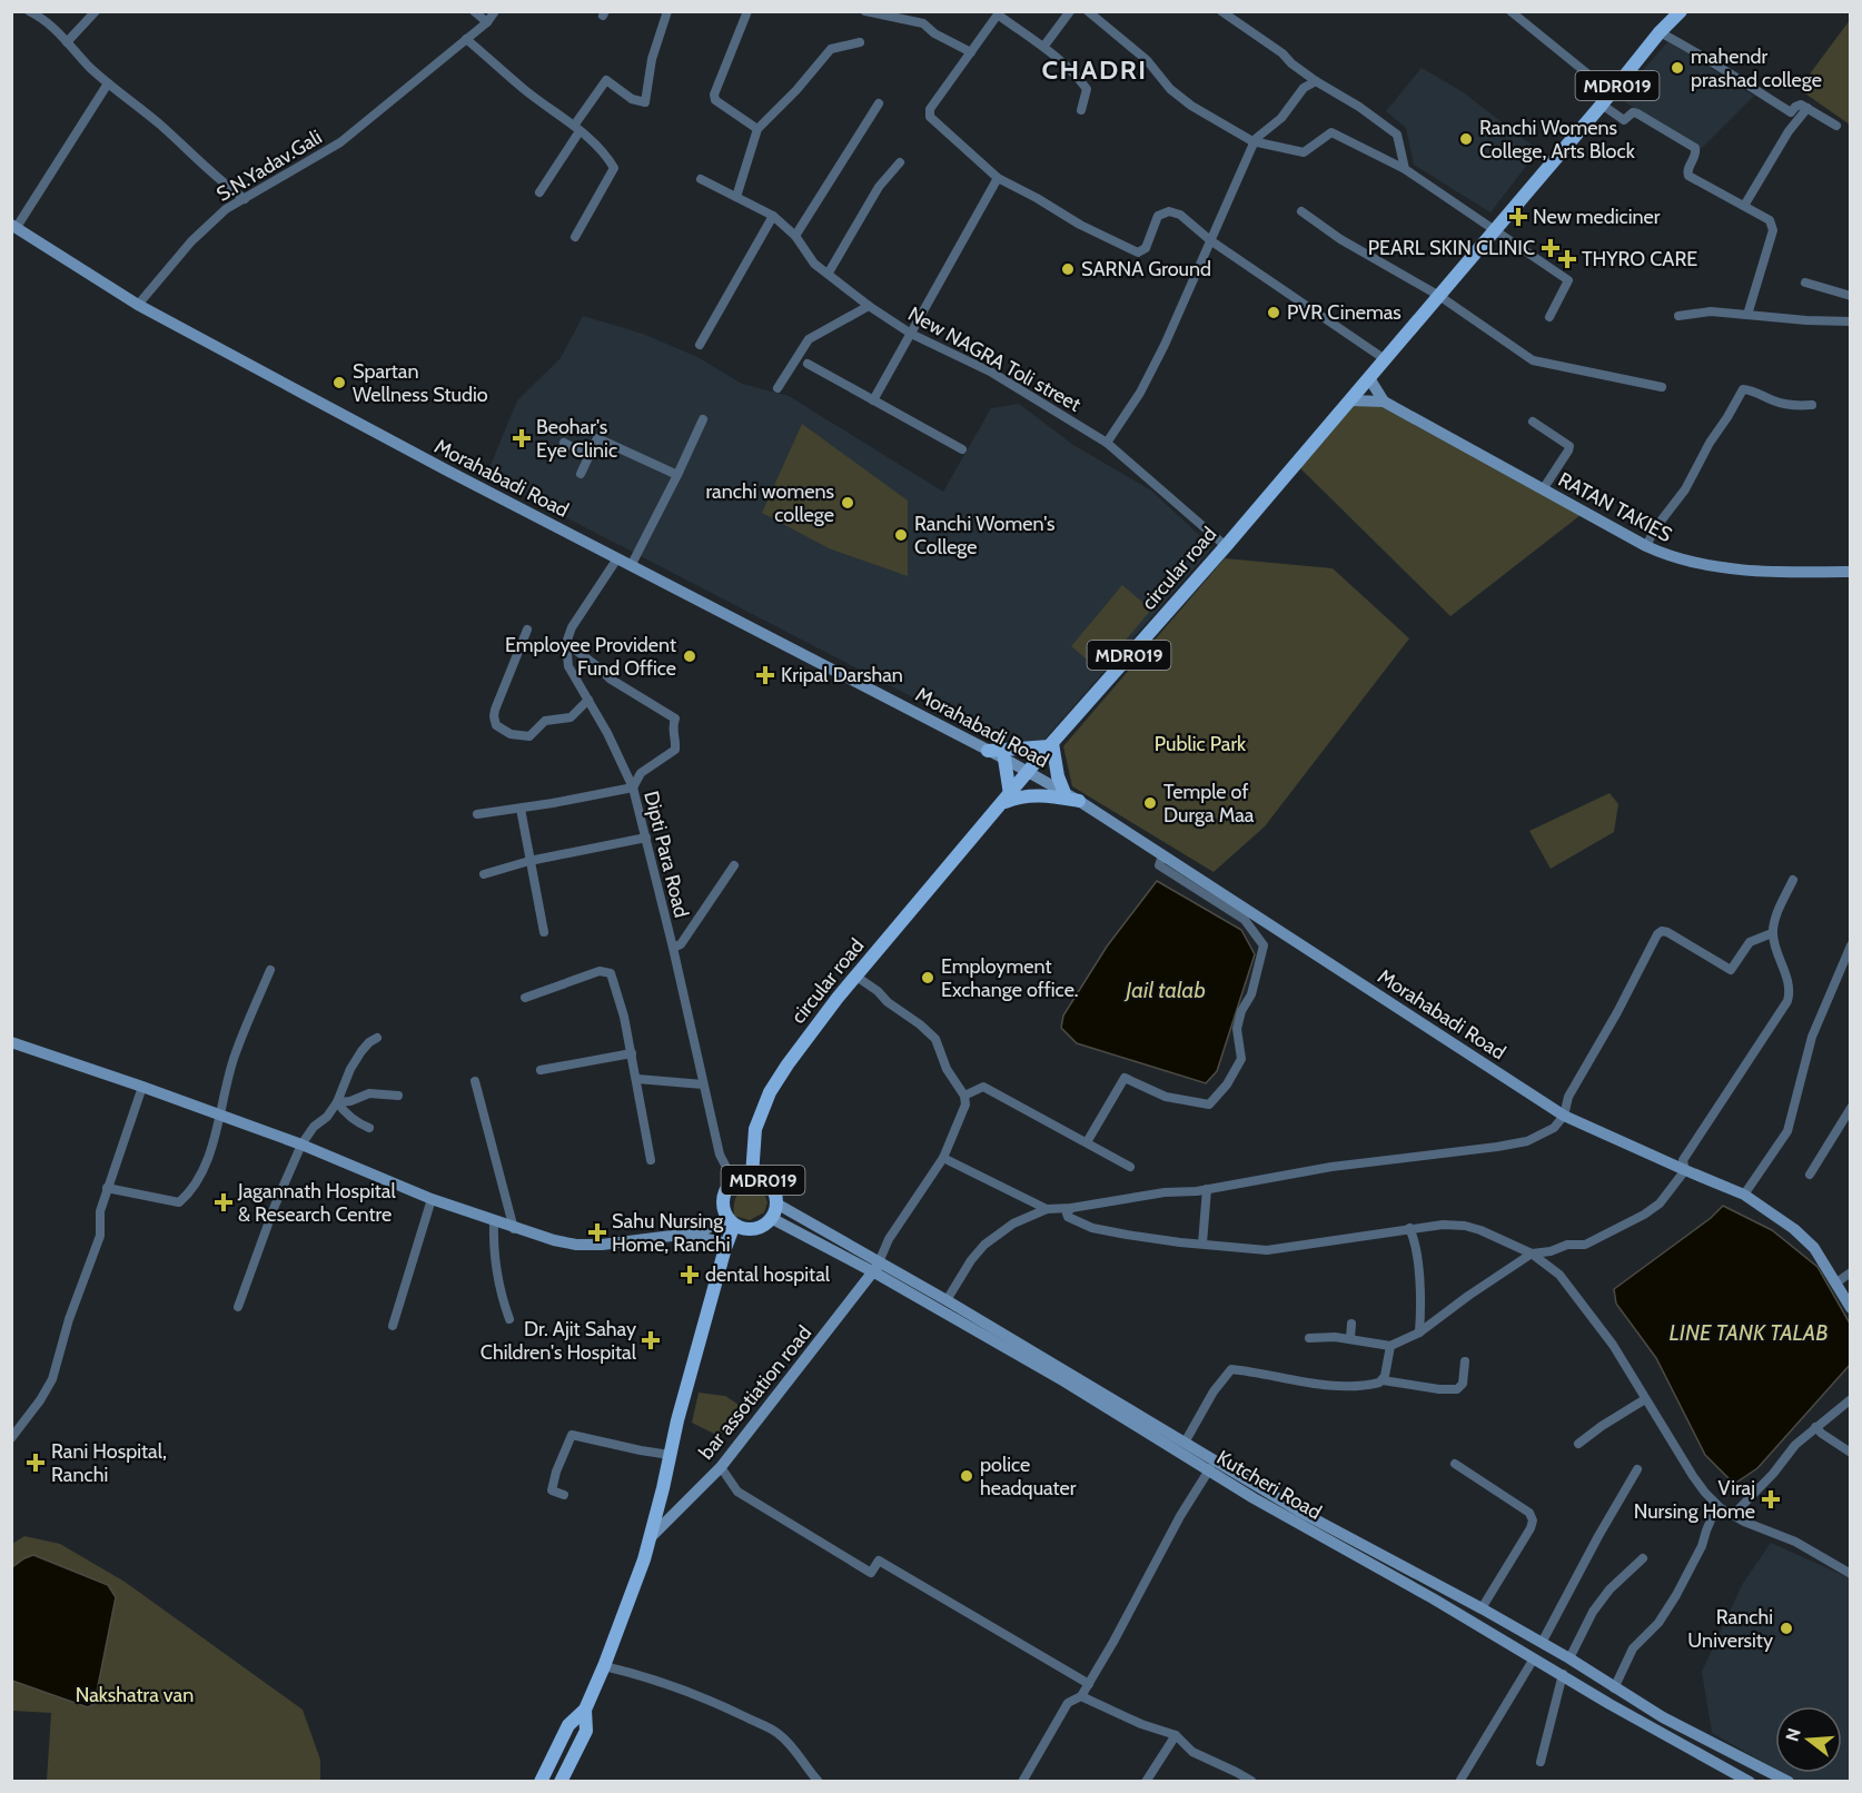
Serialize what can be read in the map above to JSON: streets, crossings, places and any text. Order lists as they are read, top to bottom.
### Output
{
  "streets": {
    "main road": [
      "MDR019",
      "Morahabadi Road",
      "RATAN TAKIES",
      "circular road",
      "bar assotiation road",
      "Kutcheri Road"
    ],
    "street": ["S.N.Yadav.Gali", "New NAGRA Toli street", "Dipti Para Road"]
  },
  "crossings": [
    ["MDR019", "circular road"],
    ["MDR019", "Dipti Para Road"],
    ["S.N.Yadav.Gali", "Morahabadi Road"],
    ["New NAGRA Toli street", "circular road"],
    ["Morahabadi Road", "circular road"],
    ["RATAN TAKIES", "circular road"],
    ["circular road", "Dipti Para Road"],
    ["bar assotiation road", "Kutcheri Road"]
  ],
  "districts": ["CHADRI"],
  "water": ["Jail talab", "LINE TANK TALAB"],
  "parks": ["Public Park", "Nakshatra van"],
  "places": {
    "other": [
      "mahendr prashad college",
      "Ranchi Womens College, Arts Block",
      "SARNA Ground",
      "PVR Cinemas",
      "Spartan Wellness Studio",
      "ranchi womens college",
      "Ranchi Women's College",
      "Employee Provident Fund Office",
      "Temple of Durga Maa",
      "Employment Exchange office.",
      "police headquater",
      "Ranchi University"
    ],
    "health": [
      "New mediciner",
      "PEARL SKIN CLINIC",
      "THYRO CARE",
      "Beohar's Eye Clinic",
      "Kripal Darshan",
      "Jagannath Hospital & Research Centre",
      "Sahu Nursing Home, Ranchi",
      "dental hospital",
      "Dr. Ajit Sahay Children's Hospital",
      "Rani Hospital, Ranchi",
      "Viraj Nursing Home"
    ]
  },
  "north": "left"
}
